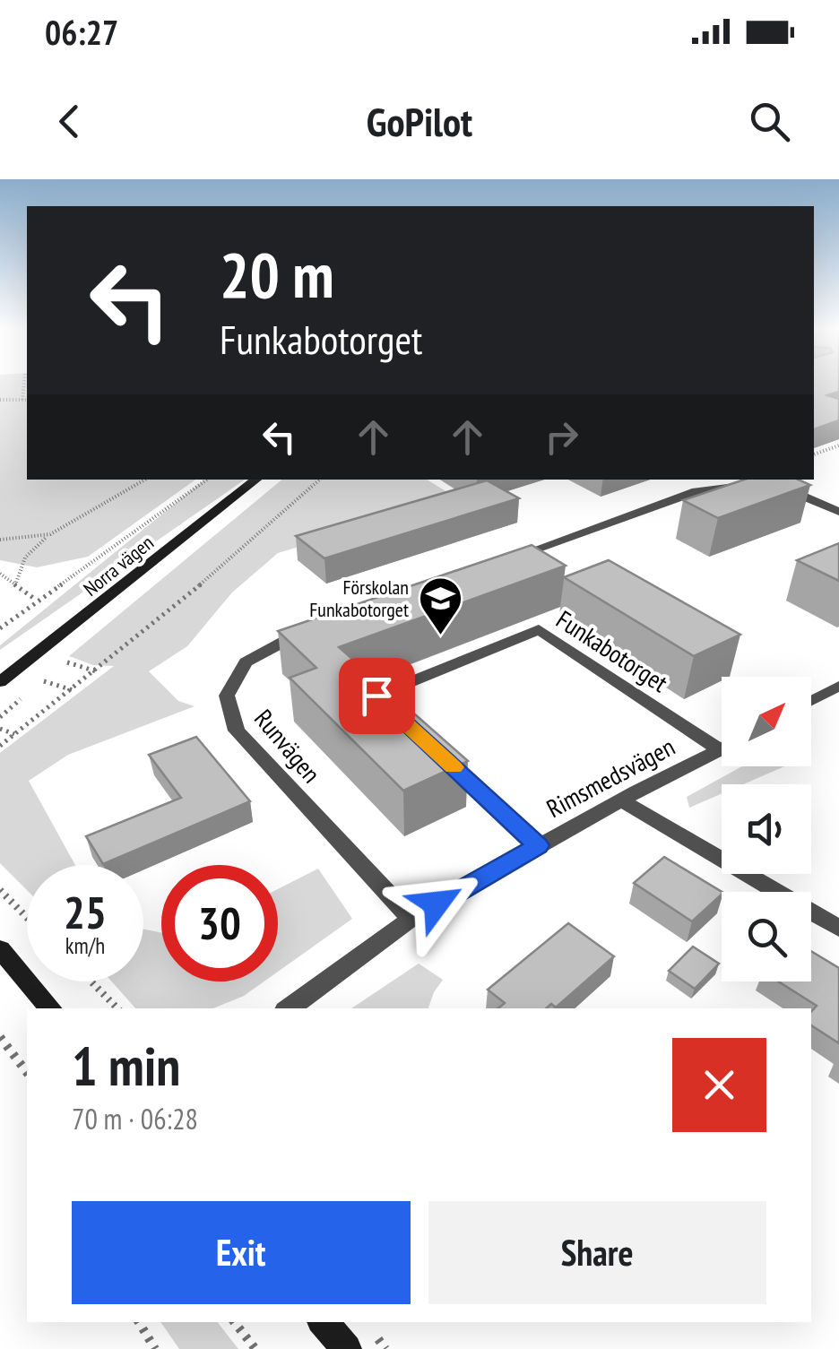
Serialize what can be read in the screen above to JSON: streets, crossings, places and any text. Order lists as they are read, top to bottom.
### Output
{
  "streets": {
    "main road": ["Norra vägen"],
    "street": ["Funkabotorget", "Runvägen", "Rimsmedsvägen"]
  },
  "crossings": [
    ["Runvägen", "Rimsmedsvägen"]
  ],
  "places": {
    "school or university": ["Förskolan Funkabotorget"]
  },
  "north": "top right",
  "page": {
    "status": "06:27",
    "header": "GoPilot",
    "turn": ["20 m", "Funkabotorget"],
    "speed": "25 km/h",
    "limit": "30",
    "heading": ["1 min", "70 m · 06:28"],
    "buttons": ["Exit", "Share"]
  }
}
